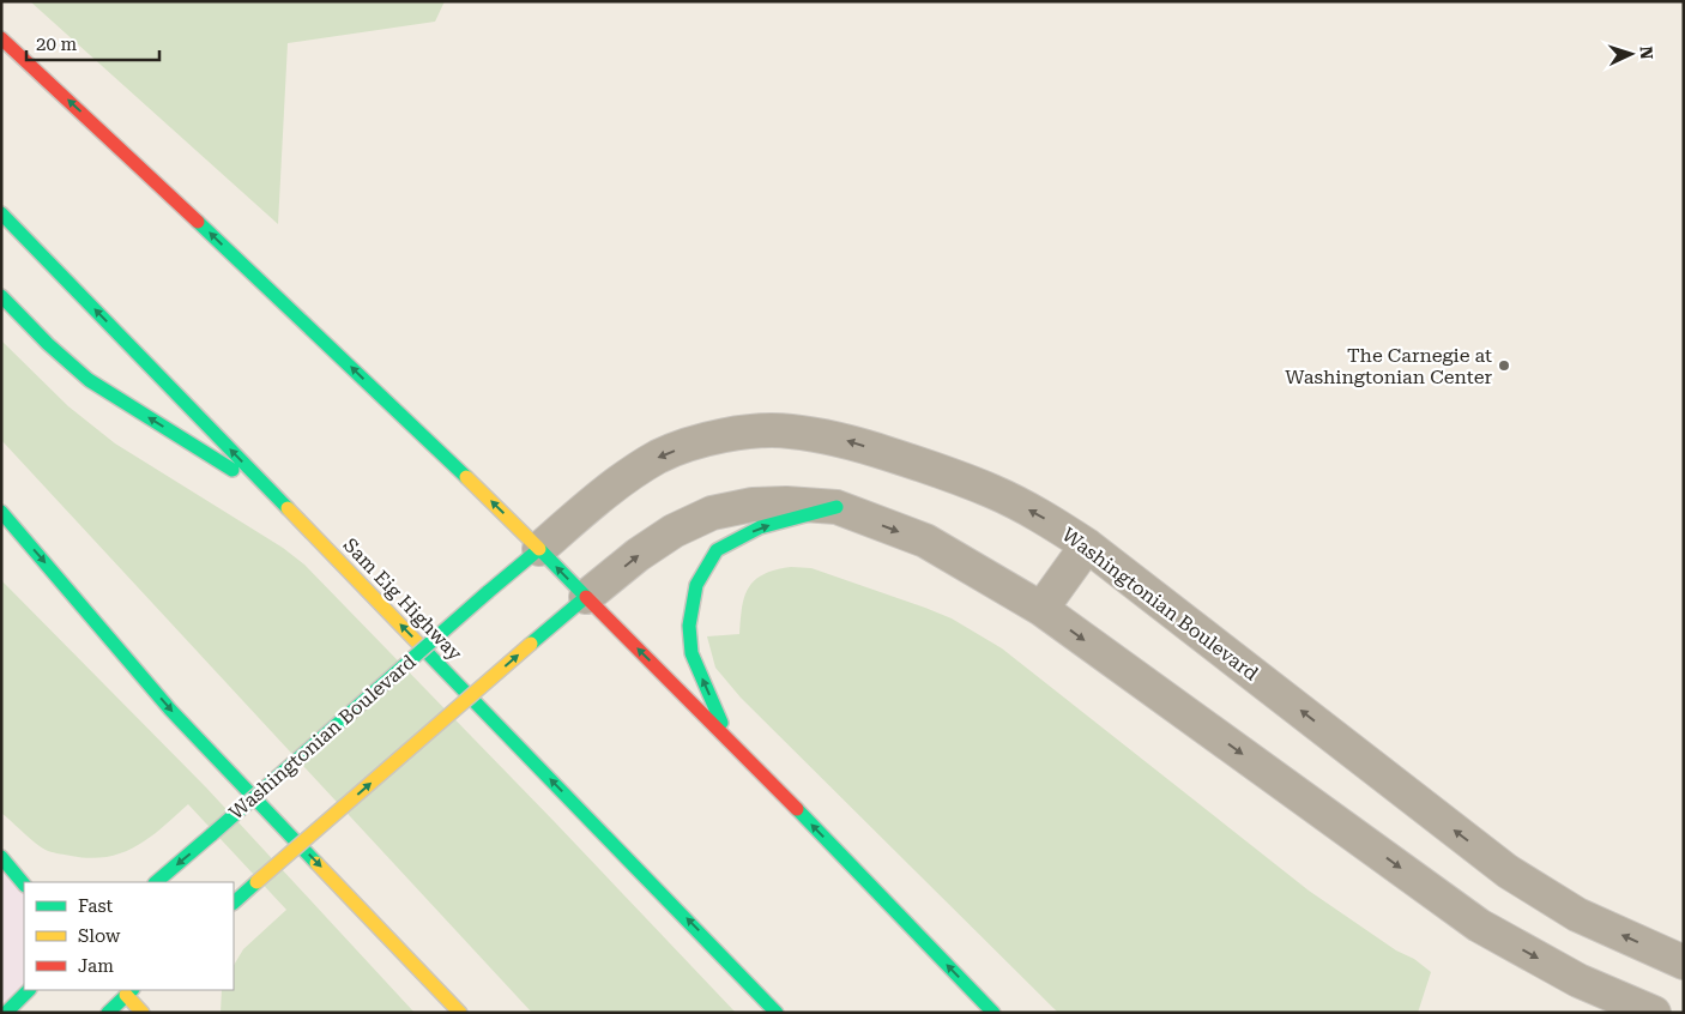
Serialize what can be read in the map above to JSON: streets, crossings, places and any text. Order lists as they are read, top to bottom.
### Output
{
  "streets": {
    "main road": ["Sam Eig Highway", "Washingtonian Boulevard"]
  },
  "one_way": ["Washingtonian Boulevard"],
  "places": ["The Carnegie at Washingtonian Center"],
  "legend": ["Fast", "Slow", "Jam"],
  "scale_bar": "20 m",
  "north": "right"
}
